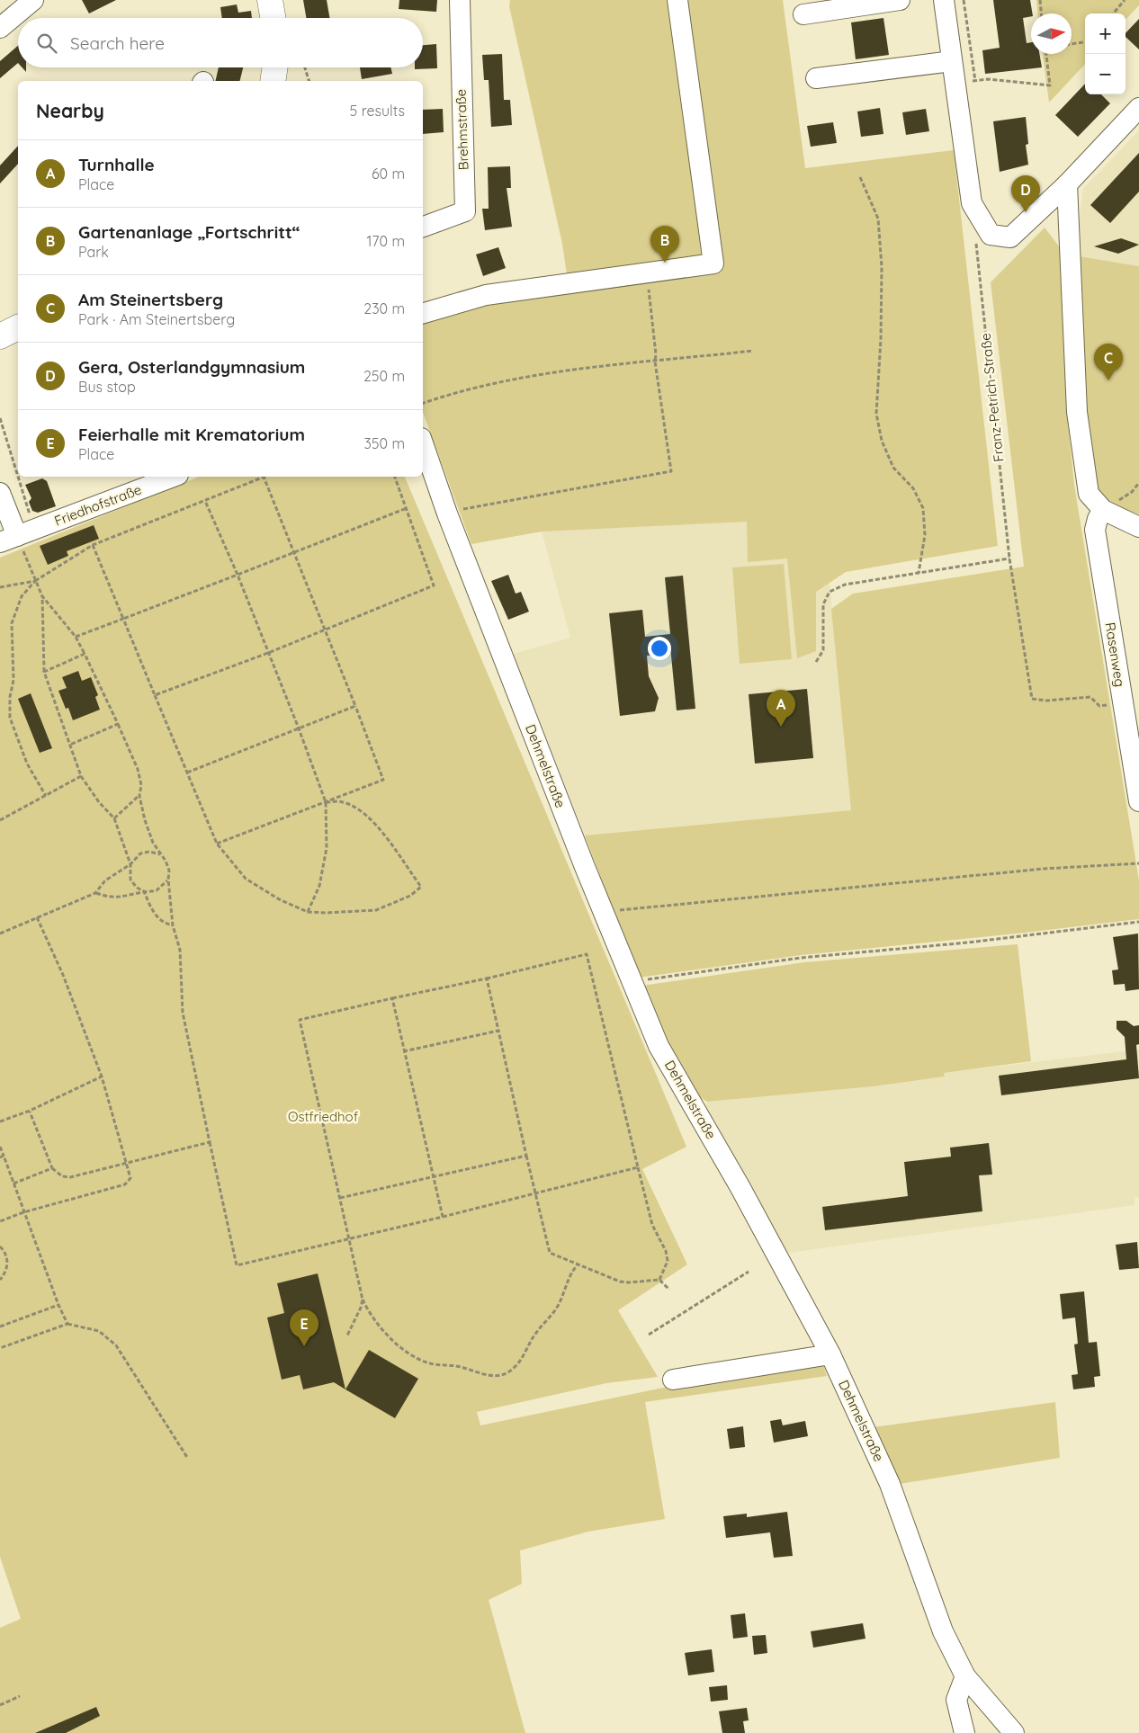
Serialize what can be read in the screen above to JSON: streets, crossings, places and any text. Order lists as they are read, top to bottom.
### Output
{
  "streets": {
    "street": [
      "Brehmstraße",
      "Friedhofstraße",
      "Rasenweg",
      "Dehmelstraße"
    ],
    "path": ["Franz-Petrich-Straße"]
  },
  "crossings": [
    ["Franz-Petrich-Straße", "Rasenweg"]
  ],
  "parks": ["Ostfriedhof"],
  "north": "right",
  "page": {
    "map_buttons": ["+", "−"],
    "search": "Search here",
    "heading": ["Nearby", "5 results"],
    "list": [
      {
        "mark": "A",
        "name": "Turnhalle",
        "note": "Place",
        "value": "60 m"
      },
      {
        "mark": "B",
        "name": "Gartenanlage „Fortschritt“",
        "note": "Park",
        "value": "170 m"
      },
      {
        "mark": "C",
        "name": "Am Steinertsberg",
        "note": "Park · Am Steinertsberg",
        "value": "230 m"
      },
      {
        "mark": "D",
        "name": "Gera, Osterlandgymnasium",
        "note": "Bus stop",
        "value": "250 m"
      },
      {
        "mark": "E",
        "name": "Feierhalle mit Krematorium",
        "note": "Place",
        "value": "350 m"
      }
    ],
    "pins": [
      "D",
      "B",
      "C",
      "A",
      "E"
    ]
  }
}
